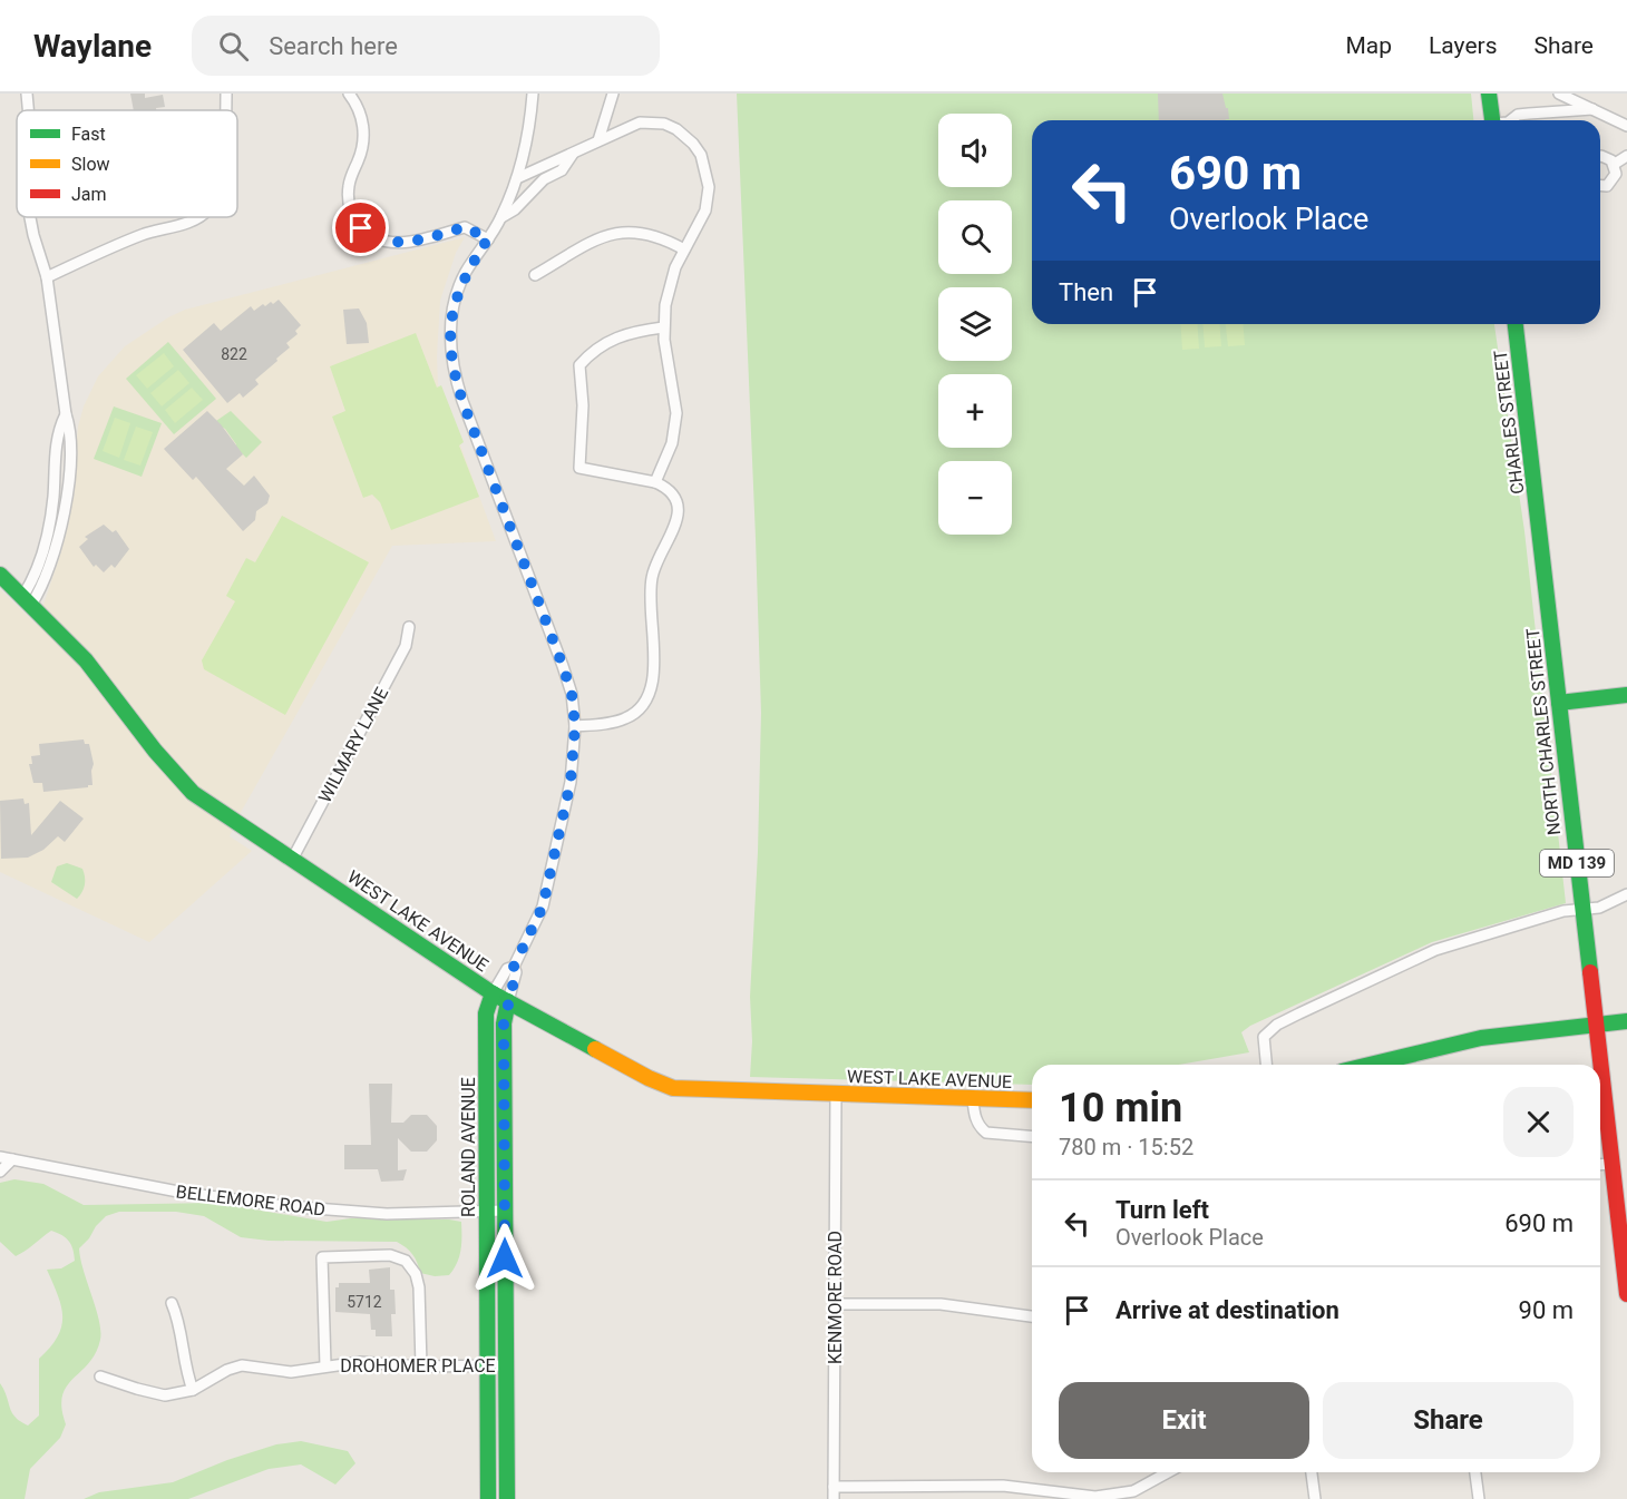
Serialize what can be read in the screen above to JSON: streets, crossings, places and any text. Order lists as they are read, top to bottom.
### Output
{
  "streets": {
    "street": [
      "CHARLES STREET",
      "NORTH CHARLES STREET",
      "WILMARY LANE",
      "MD 139",
      "WEST LAKE AVENUE",
      "ROLAND AVENUE",
      "BELLEMORE ROAD",
      "KENMORE ROAD",
      "DROHOMER PLACE"
    ]
  },
  "crossings": [
    ["CHARLES STREET", "NORTH CHARLES STREET"],
    ["WILMARY LANE", "WEST LAKE AVENUE"],
    ["WEST LAKE AVENUE", "ROLAND AVENUE"],
    ["WEST LAKE AVENUE", "KENMORE ROAD"],
    ["ROLAND AVENUE", "BELLEMORE ROAD"],
    ["ROLAND AVENUE", "DROHOMER PLACE"]
  ],
  "house_numbers": ["822", "5712"],
  "legend": ["Fast", "Slow", "Jam"],
  "page": {
    "header": "Waylane",
    "search": "Search here",
    "nav": ["Map", "Layers", "Share"],
    "map_buttons": ["+", "−"],
    "turn": ["690 m", "Overlook Place"],
    "then": "Then",
    "heading": ["10 min", "780 m · 15:52"],
    "list": [
      {
        "name": "Turn left",
        "note": "Overlook Place",
        "value": "690 m"
      },
      {
        "name": "Arrive at destination",
        "value": "90 m"
      }
    ],
    "buttons": ["Exit", "Share"]
  }
}
